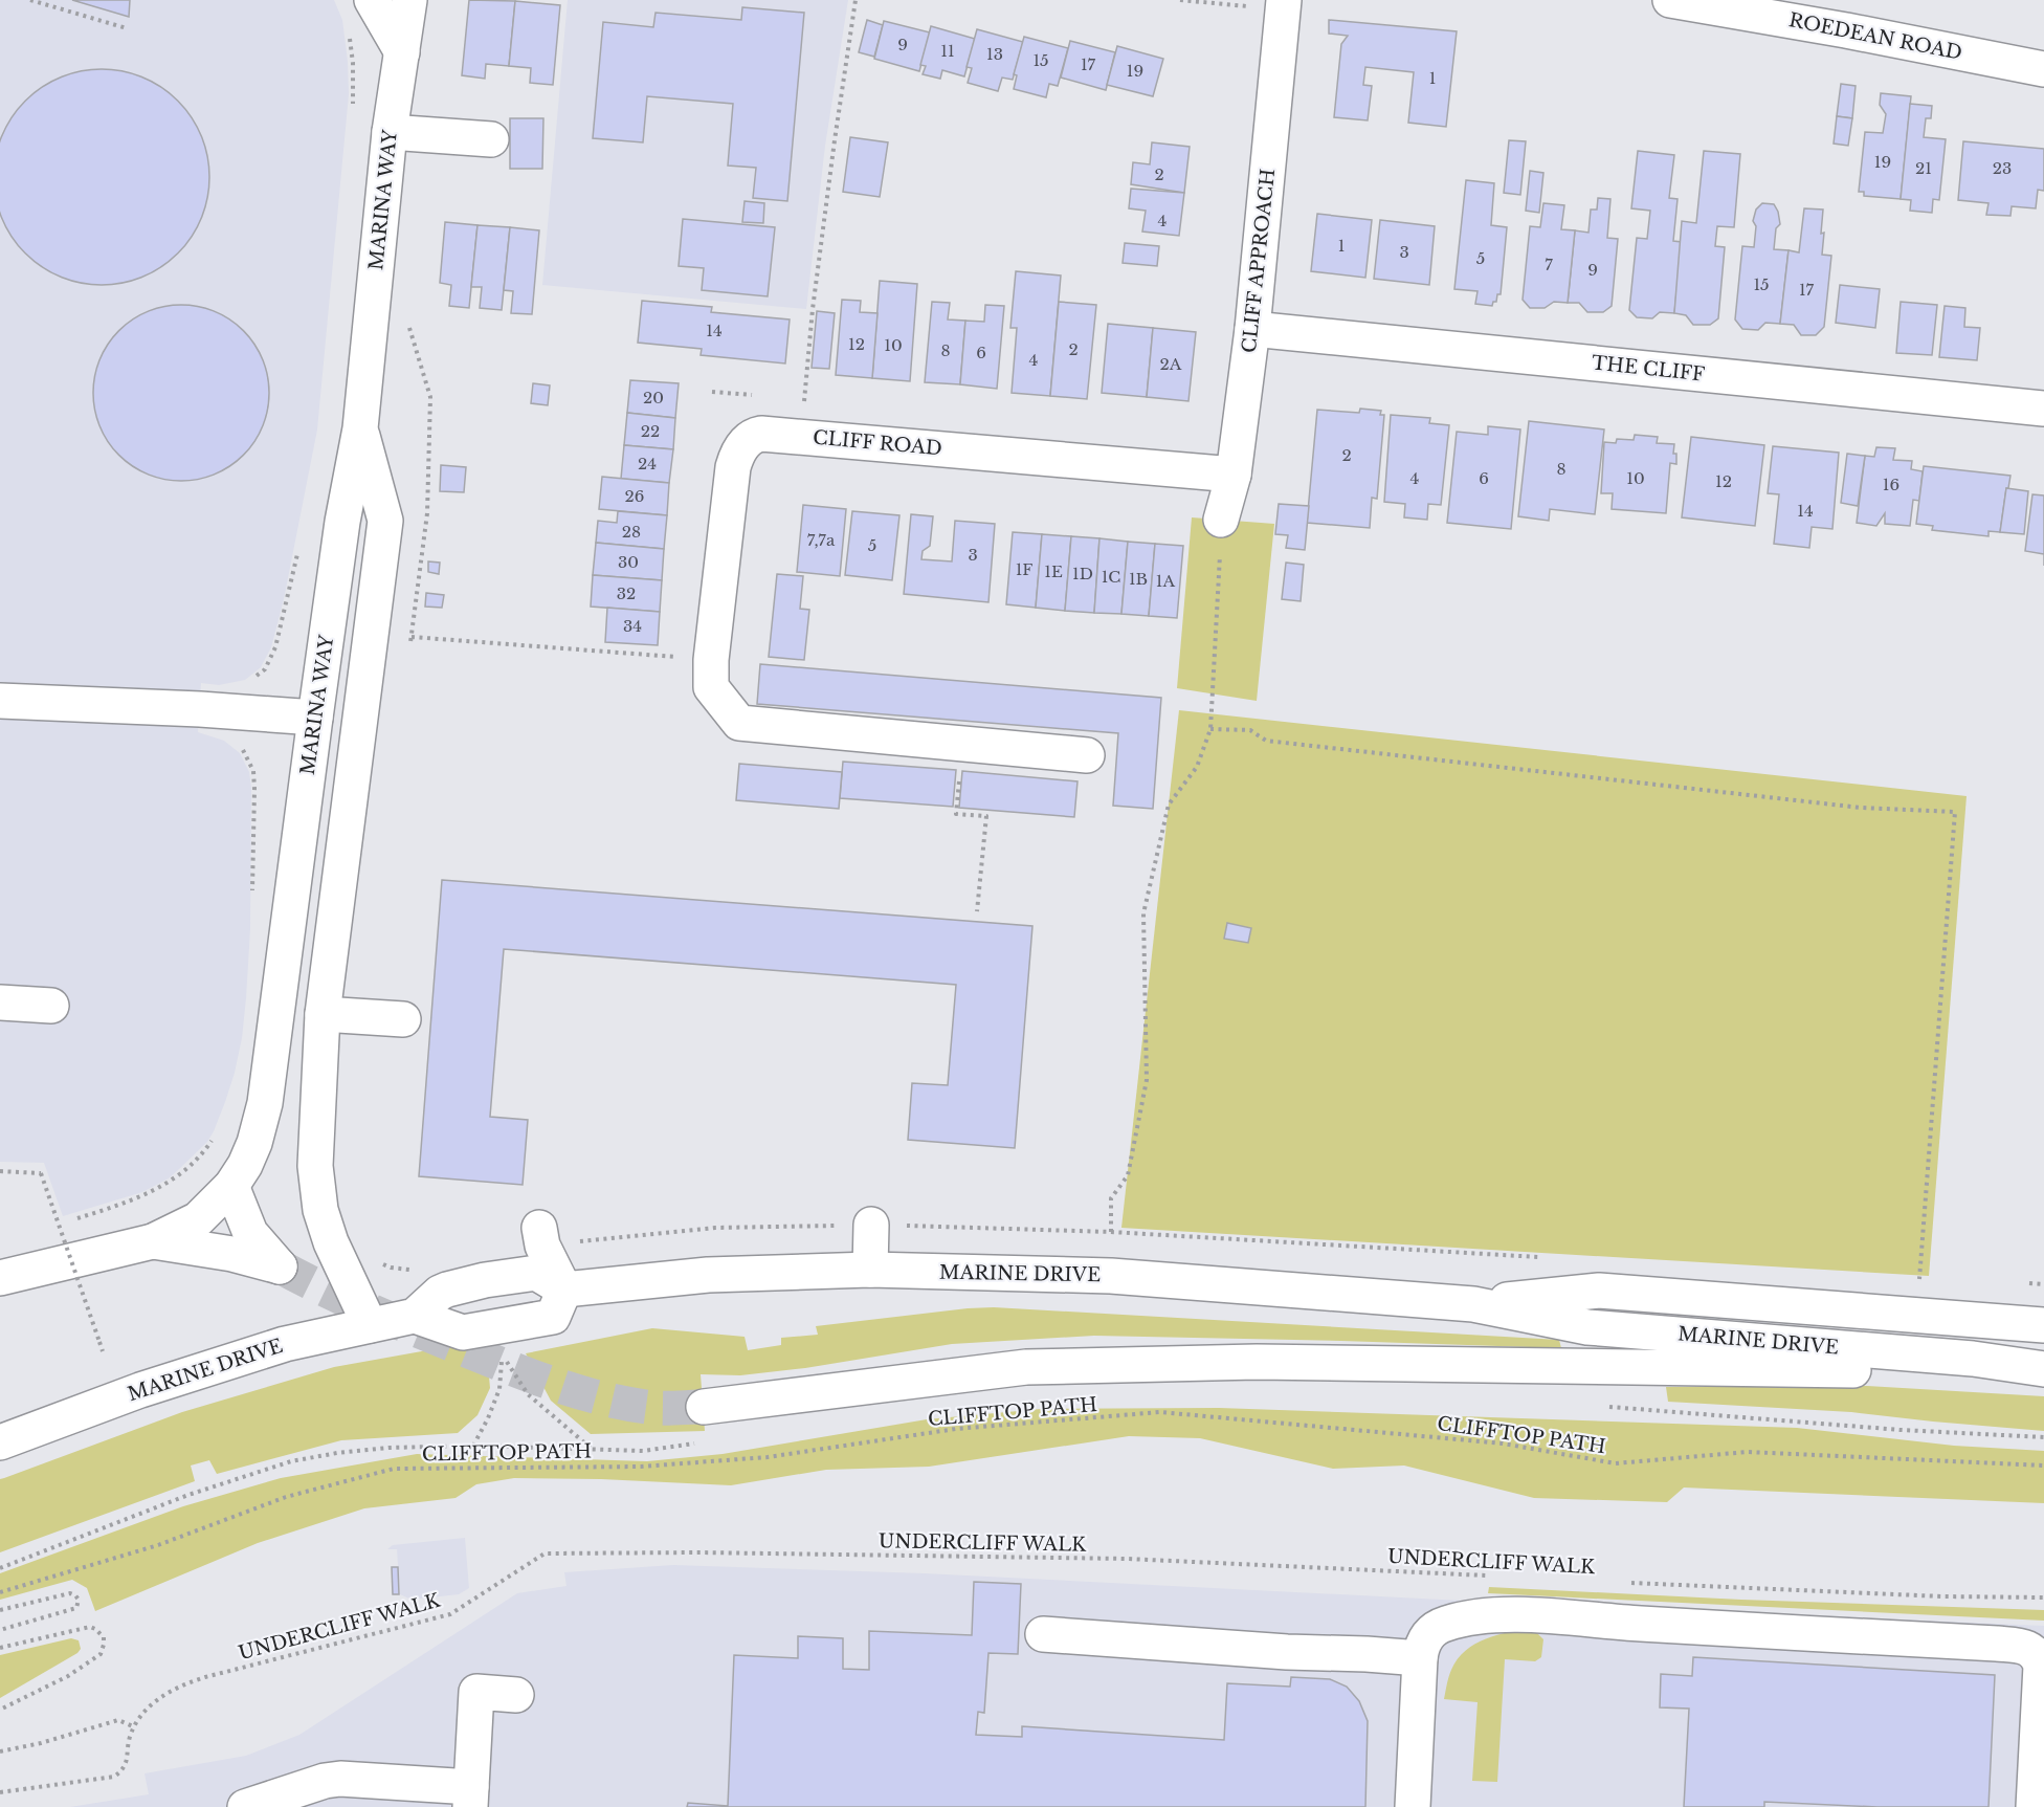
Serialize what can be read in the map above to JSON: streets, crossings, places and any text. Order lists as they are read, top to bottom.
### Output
{
  "streets": {
    "main road": [
      "ROEDEAN ROAD",
      "MARINA WAY",
      "CLIFF APPROACH",
      "THE CLIFF",
      "CLIFF ROAD",
      "MARINE DRIVE"
    ],
    "path": ["CLIFFTOP PATH", "UNDERCLIFF WALK"]
  },
  "crossings": [
    ["CLIFF APPROACH", "THE CLIFF"],
    ["CLIFF APPROACH", "CLIFF ROAD"]
  ],
  "house_numbers": [
    "9",
    "11",
    "13",
    "15",
    "17",
    "19",
    "1",
    "19",
    "21",
    "23",
    "2",
    "4",
    "1",
    "3",
    "5",
    "7",
    "9",
    "15",
    "17",
    "14",
    "12",
    "10",
    "2",
    "8",
    "6",
    "4",
    "2A",
    "20",
    "22",
    "2",
    "24",
    "8",
    "4",
    "6",
    "10",
    "12",
    "16",
    "26",
    "14",
    "28",
    "7,7a",
    "5",
    "3",
    "30",
    "1F",
    "1E",
    "1D",
    "1C",
    "1B",
    "1A",
    "32",
    "34"
  ]
}
